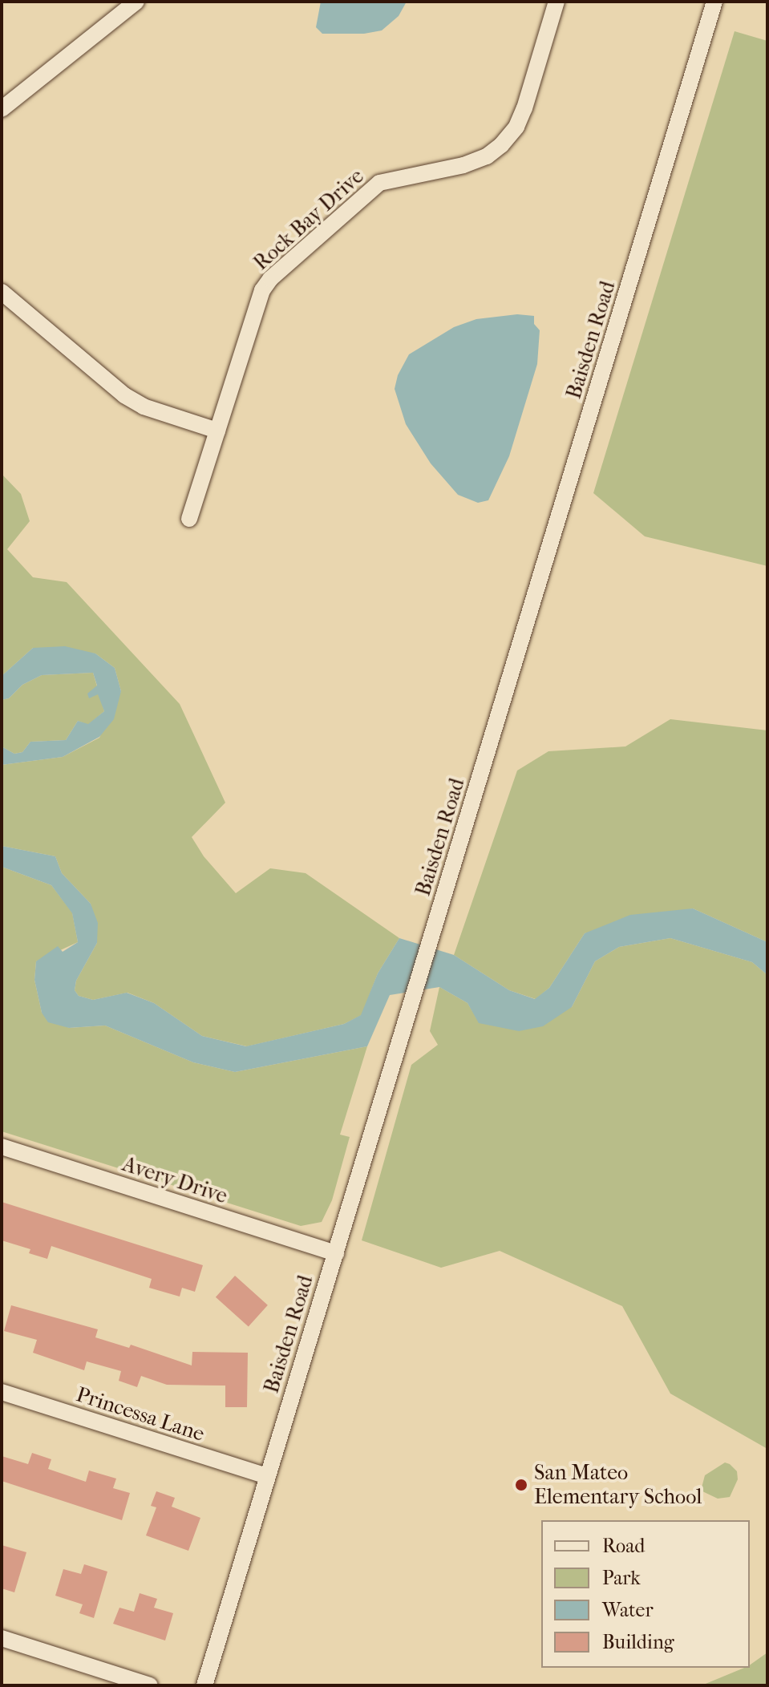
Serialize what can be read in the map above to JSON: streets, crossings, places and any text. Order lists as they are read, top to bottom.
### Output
{
  "streets": {
    "street": [
      "Rock Bay Drive",
      "Baisden Road",
      "Avery Drive",
      "Princessa Lane"
    ]
  },
  "crossings": [
    ["Baisden Road", "Avery Drive"],
    ["Baisden Road", "Princessa Lane"]
  ],
  "places": ["San Mateo Elementary School"],
  "legend": [
    "Road",
    "Park",
    "Water",
    "Building"
  ]
}
